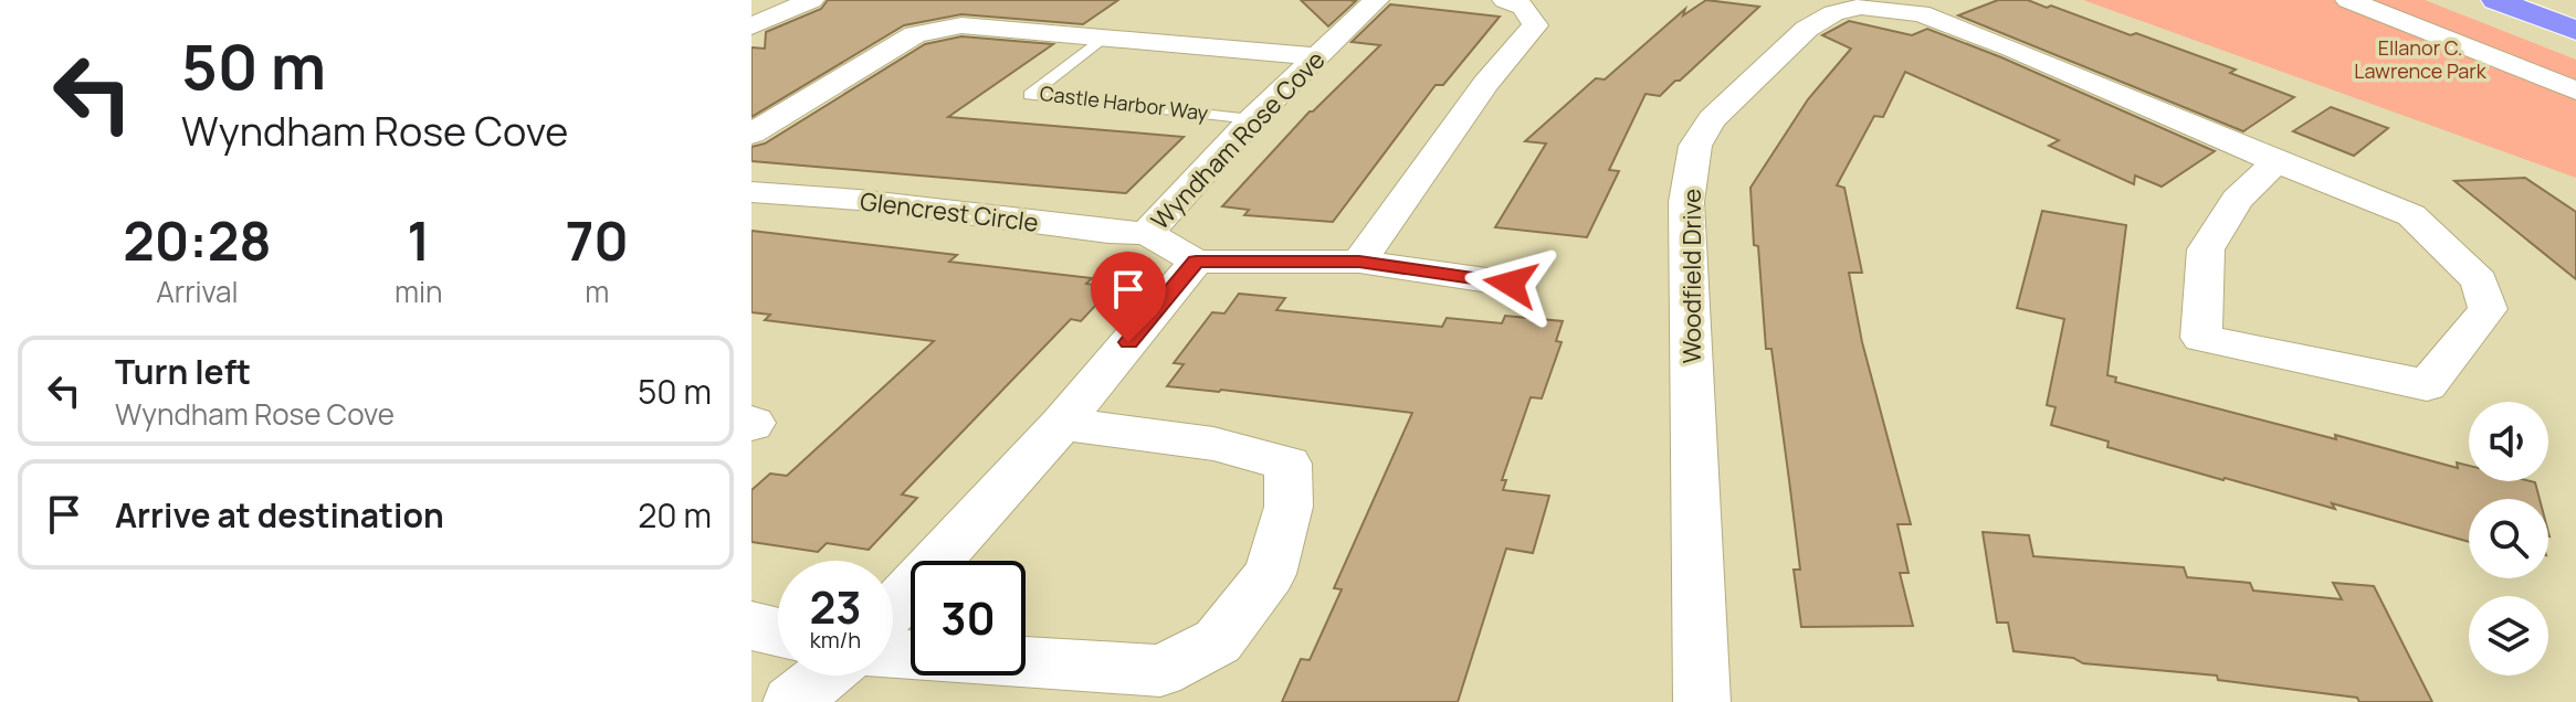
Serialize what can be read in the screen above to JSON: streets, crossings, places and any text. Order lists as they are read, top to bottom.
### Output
{
  "streets": {
    "street": ["Wyndham Rose Cove", "Glencrest Circle", "Woodfield Drive"],
    "lane": ["Castle Harbor Way"]
  },
  "crossings": [
    ["Castle Harbor Way", "Wyndham Rose Cove"],
    ["Wyndham Rose Cove", "Glencrest Circle"]
  ],
  "parks": ["Ellanor C. Lawrence Park"],
  "page": {
    "turn": ["50 m", "Wyndham Rose Cove"],
    "eta": [
      "20:28",
      "Arrival",
      "1",
      "min",
      "70",
      "m"
    ],
    "list": [
      {
        "name": "Turn left",
        "note": "Wyndham Rose Cove",
        "value": "50 m"
      },
      {
        "name": "Arrive at destination",
        "value": "20 m"
      }
    ],
    "speed": "23 km/h",
    "limit": "30"
  }
}
